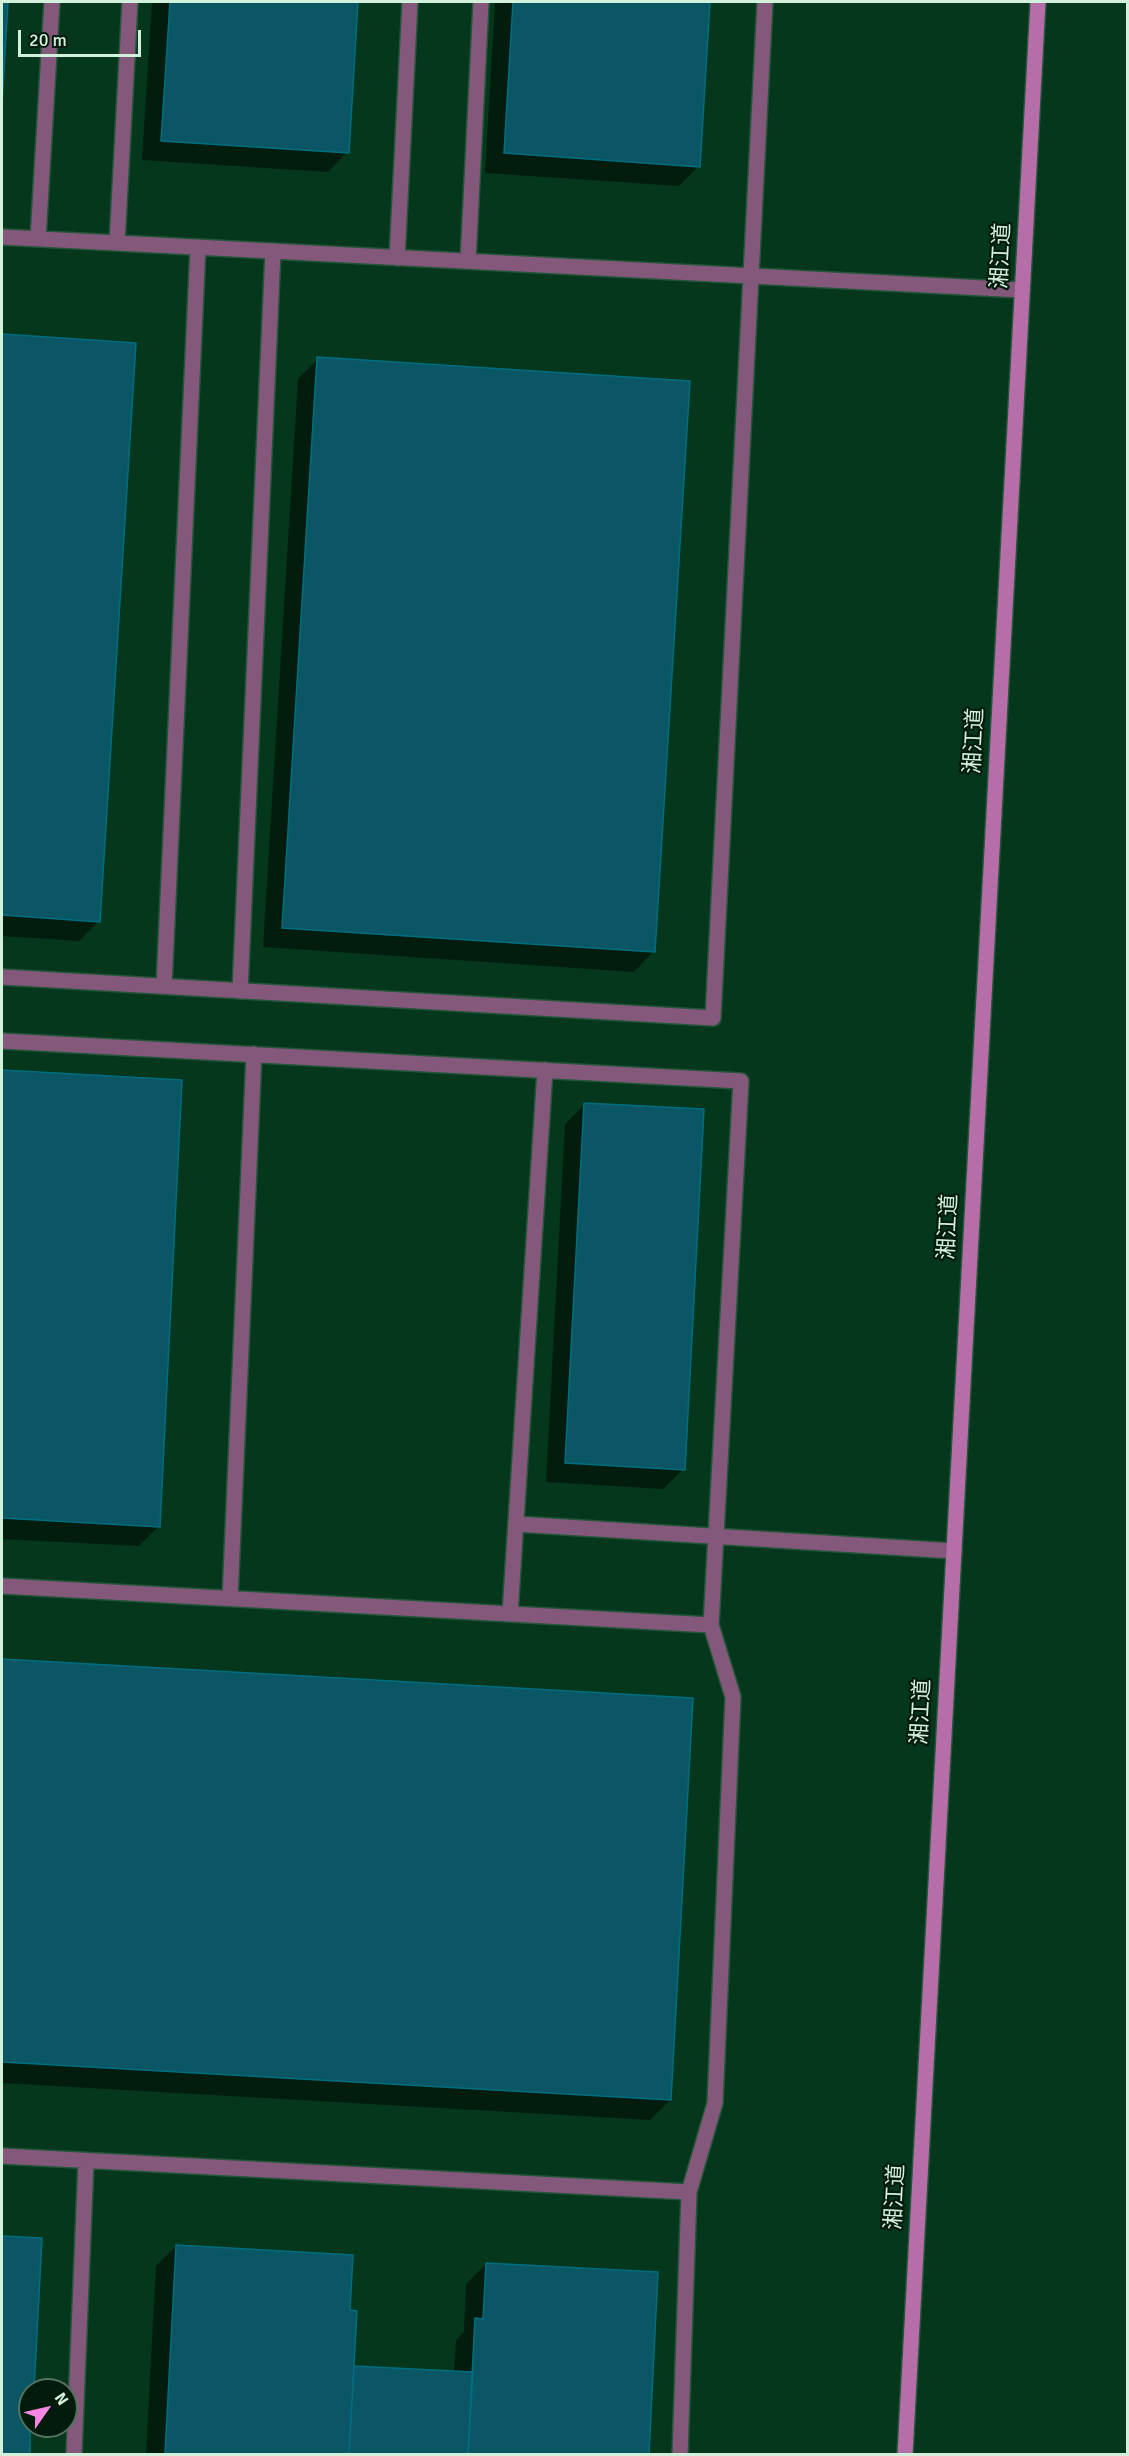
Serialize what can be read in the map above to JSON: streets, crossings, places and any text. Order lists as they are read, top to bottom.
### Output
{
  "streets": {
    "main road": ["湘江道"]
  },
  "scale_bar": "20 m",
  "north": "top right"
}
